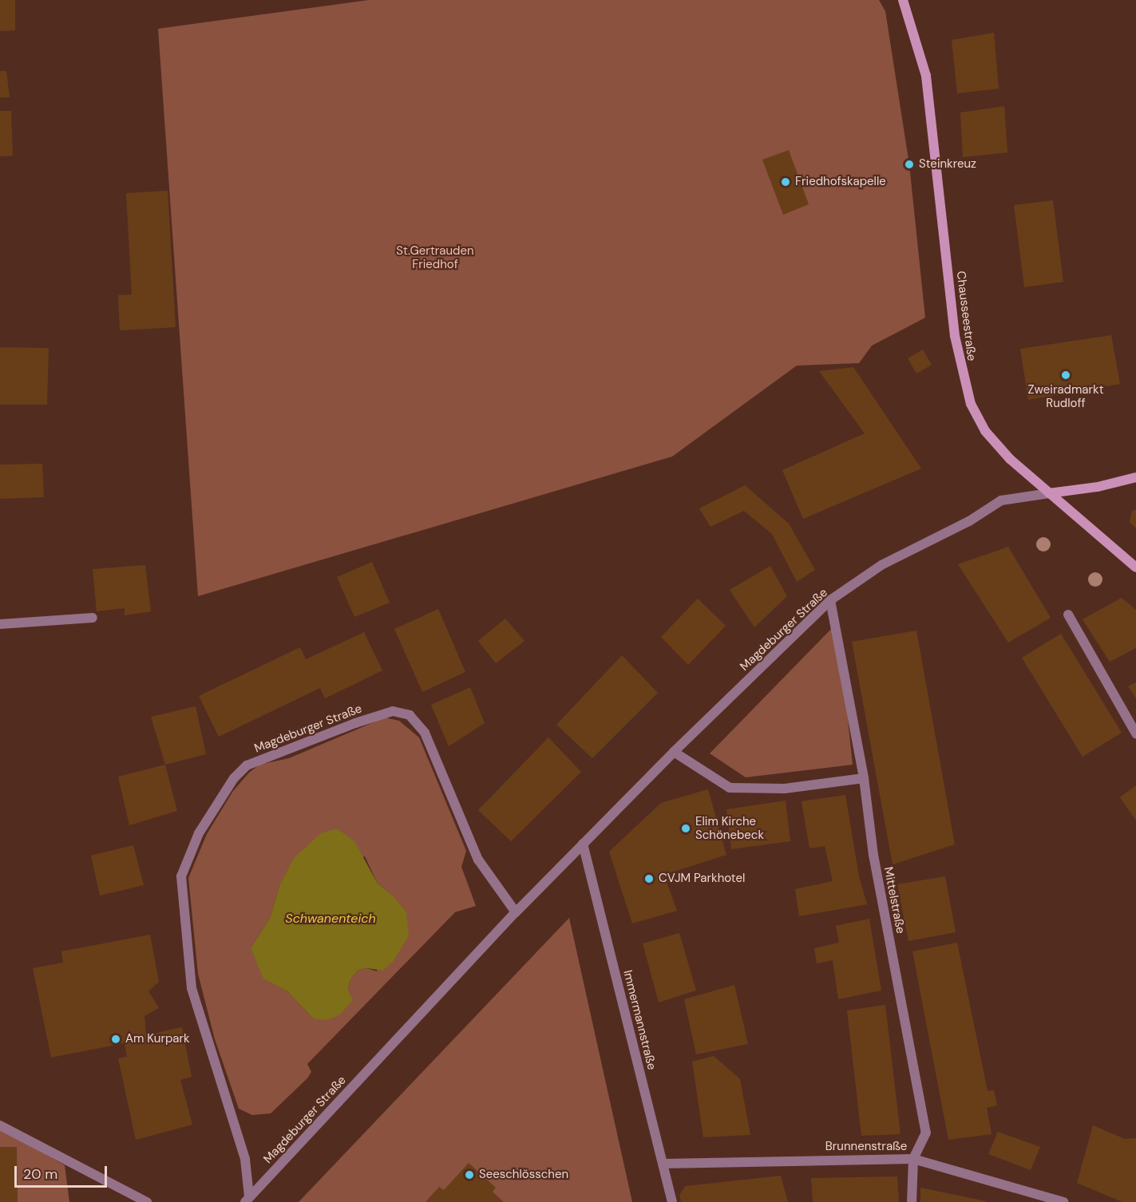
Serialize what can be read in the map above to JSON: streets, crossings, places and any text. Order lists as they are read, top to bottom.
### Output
{
  "streets": {
    "street": [
      "Chausseestraße",
      "Magdeburger Straße",
      "Mittelstraße",
      "Immermannstraße",
      "Brunnenstraße"
    ]
  },
  "crossings": [
    ["Chausseestraße", "Magdeburger Straße"],
    ["Magdeburger Straße", "Mittelstraße"],
    ["Magdeburger Straße", "Immermannstraße"],
    ["Mittelstraße", "Brunnenstraße"],
    ["Immermannstraße", "Brunnenstraße"]
  ],
  "water": ["Schwanenteich"],
  "parks": ["St.Gertrauden Friedhof"],
  "places": [
    "Steinkreuz",
    "Friedhofskapelle",
    "Zweiradmarkt Rudloff",
    "Elim Kirche Schönebeck",
    "CVJM Parkhotel",
    "Am Kurpark",
    "Seeschlösschen"
  ],
  "scale_bar": "20 m"
}
